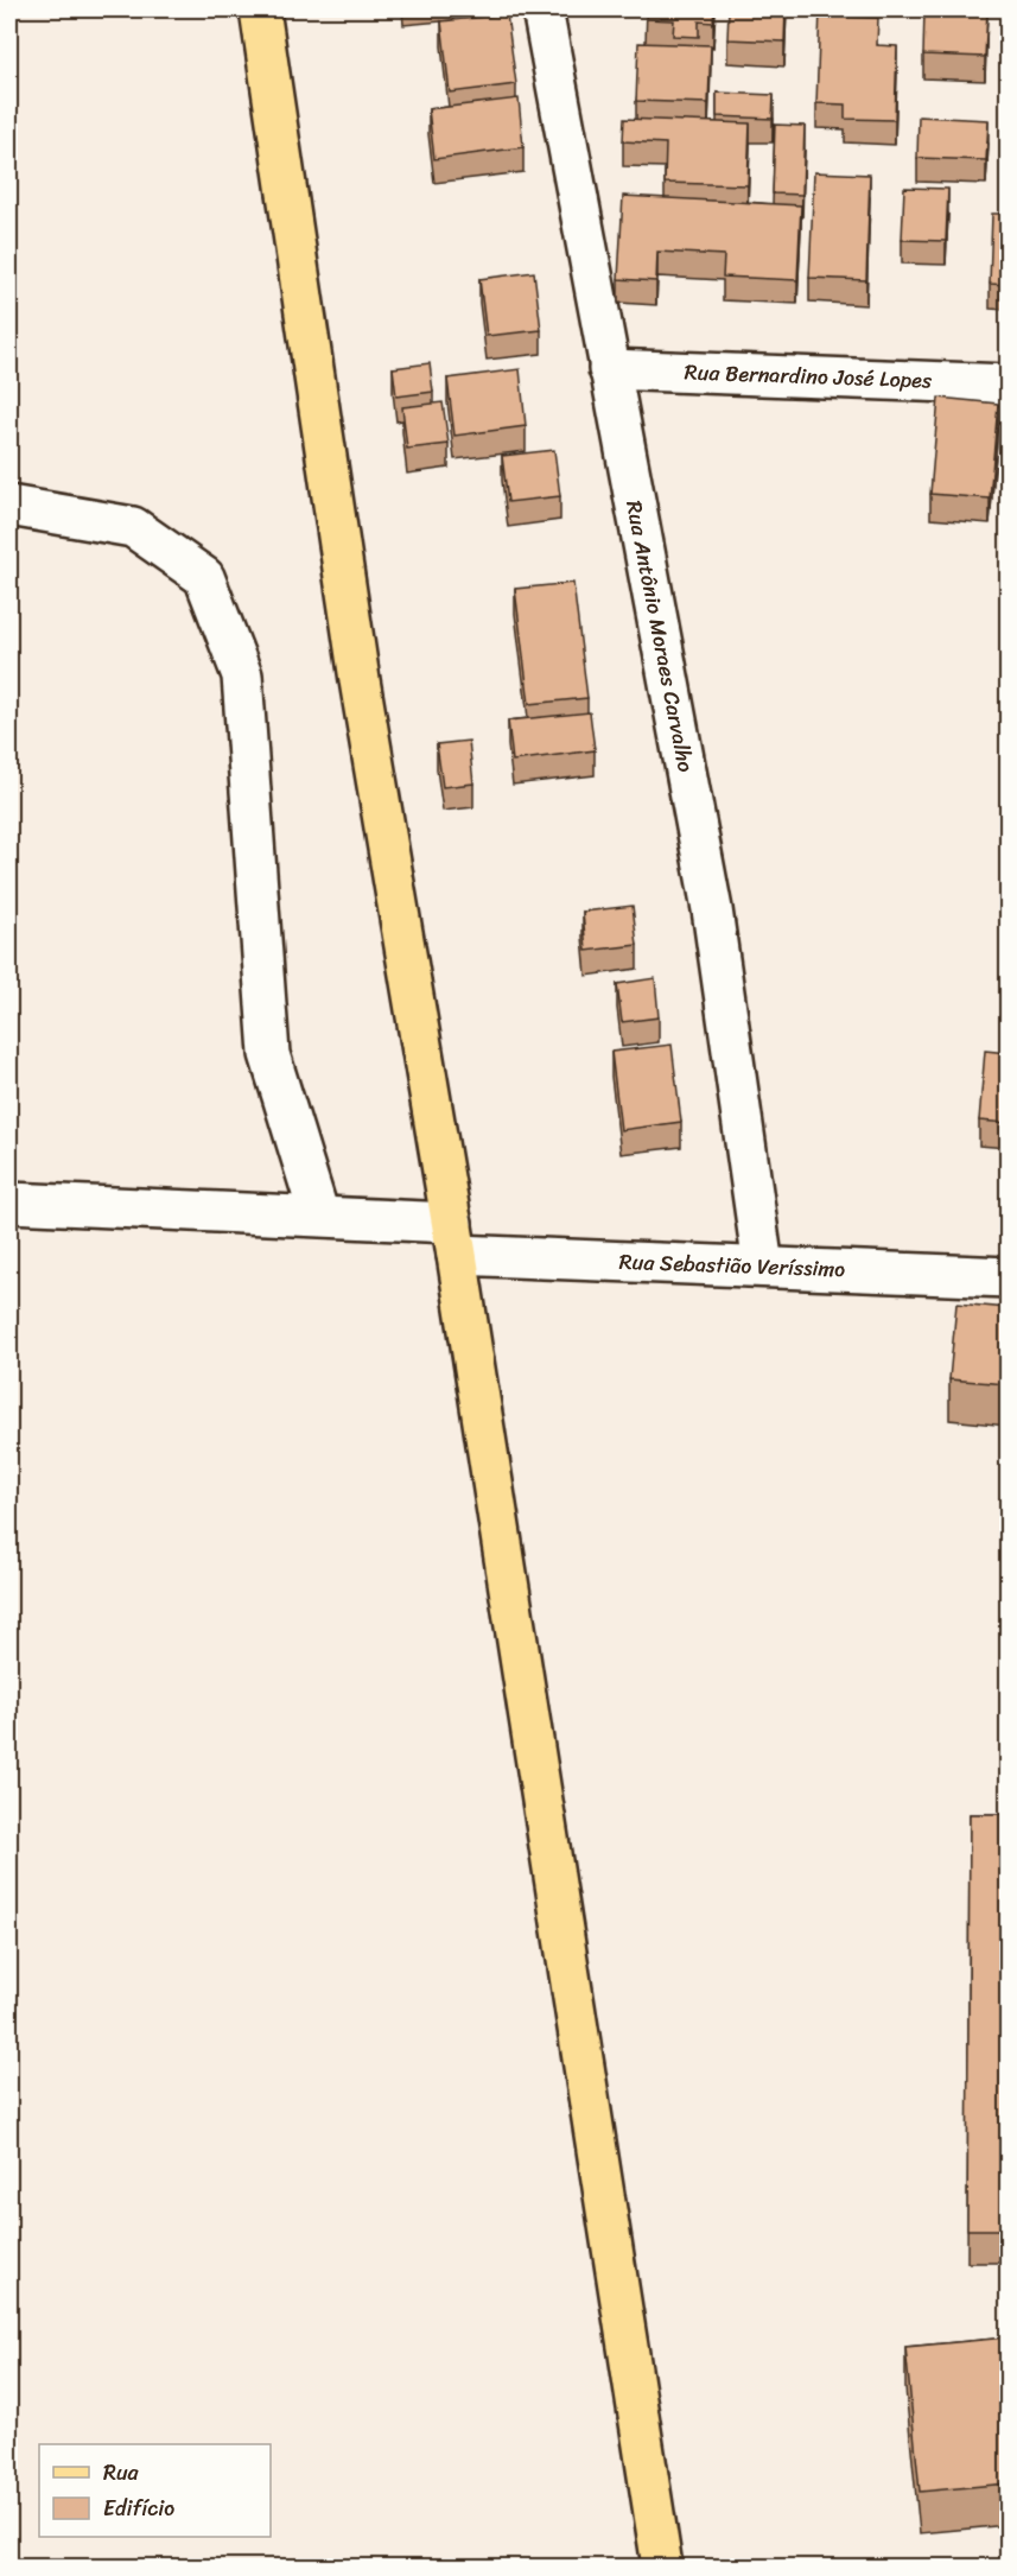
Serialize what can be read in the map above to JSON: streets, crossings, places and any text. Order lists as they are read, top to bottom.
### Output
{
  "streets": {
    "street": ["Rua Bernardino José Lopes", "Rua Antônio Moraes Carvalho", "Rua Sebastião Veríssimo"]
  },
  "crossings": [
    ["Rua Bernardino José Lopes", "Rua Antônio Moraes Carvalho"],
    ["Rua Antônio Moraes Carvalho", "Rua Sebastião Veríssimo"]
  ],
  "legend": ["Rua", "Edifício"]
}
